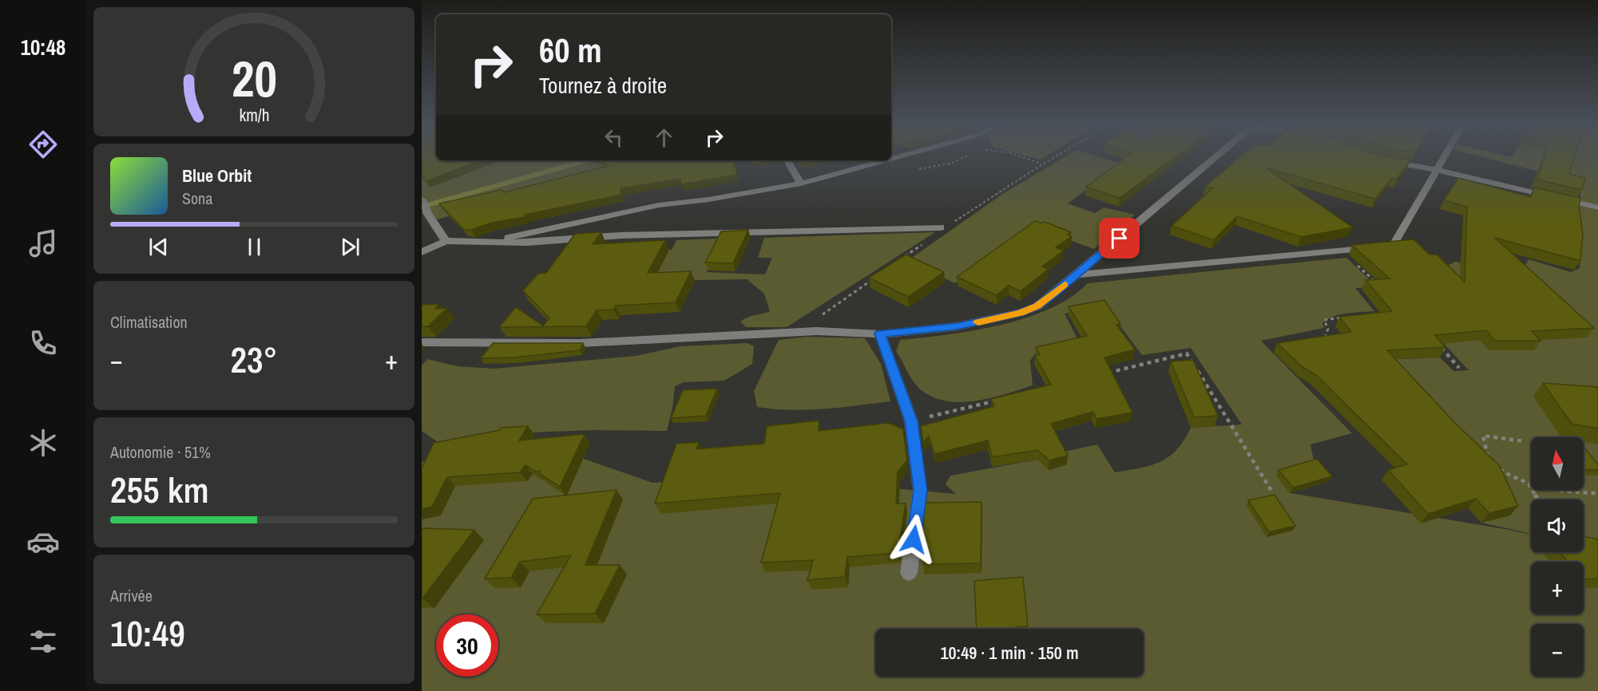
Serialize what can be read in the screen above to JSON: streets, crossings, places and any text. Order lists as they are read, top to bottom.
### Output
{
  "north": "top",
  "page": {
    "tabs": "10:48",
    "turn": ["60 m", "Tournez à droite"],
    "song": ["Blue Orbit", "Sona"],
    "tile": [
      "Climatisation",
      ["Autonomie · 51%", "255 km"],
      ["Arrivée", "10:49"]
    ],
    "heat": ["−", "23°", "+"],
    "map_buttons": ["+", "−"],
    "limit": "30",
    "trip": "10:49 · 1 min · 150 m",
    "gauge": ["20", "km/h"]
  }
}
